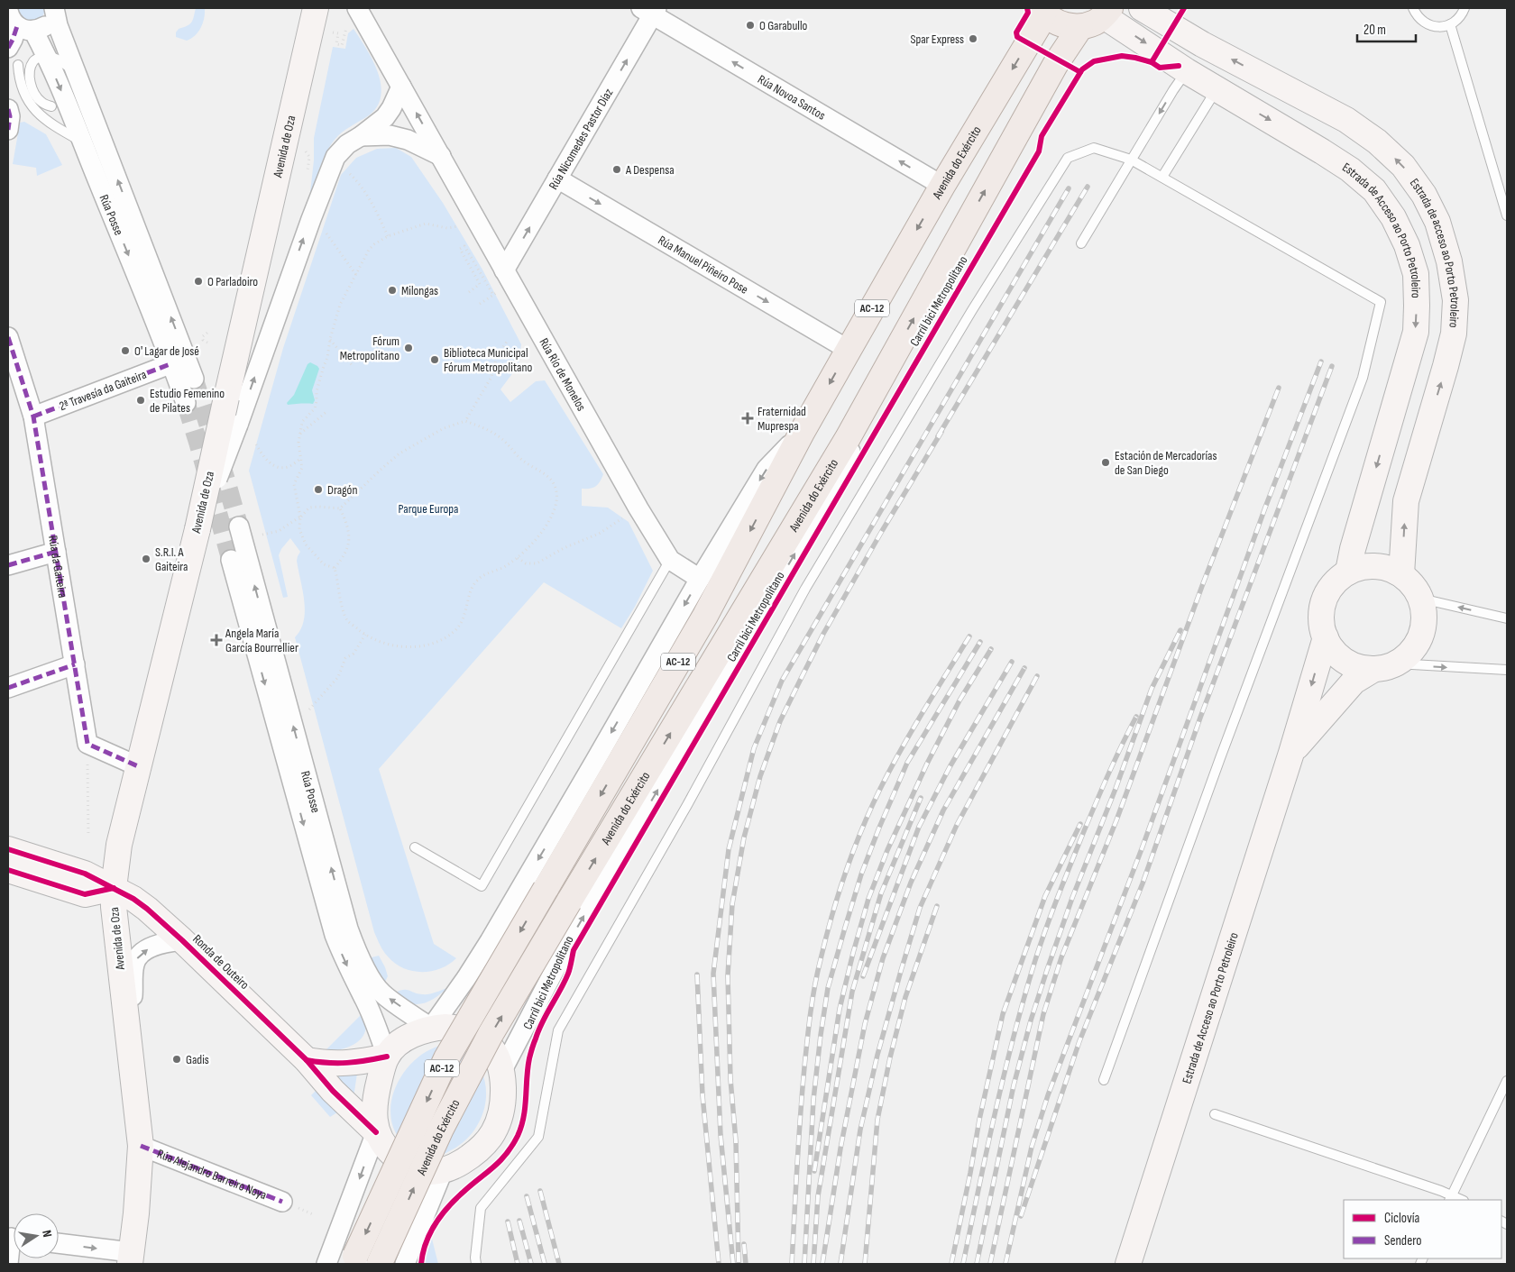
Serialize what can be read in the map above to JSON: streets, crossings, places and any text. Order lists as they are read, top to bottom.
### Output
{
  "streets": {
    "main road": [
      "Avenida de Oza",
      "Avenida do Exército",
      "Estrada de Acceso ao Porto Petroleiro",
      "Estrada de acceso ao Porto Petroleiro",
      "AC-12",
      "Ronda de Outeiro"
    ],
    "street": [
      "Rúa Novoa Santos",
      "Rúa Nicomedes Pastor Díaz",
      "Rúa Posse",
      "Rúa Manuel Piñeiro Pose",
      "Rúa Río de Monelos",
      "2ª Travesía da Gaiteira",
      "Rúa da Gaiteira",
      "Rúa Alejandro Barreiro Noya"
    ],
    "cycle path": ["Carril bici Metropolitano"]
  },
  "crossings": [
    ["Rúa Novoa Santos", "Rúa Nicomedes Pastor Díaz"],
    ["Rúa Novoa Santos", "Avenida do Exército"],
    ["Rúa Nicomedes Pastor Díaz", "Rúa Manuel Piñeiro Pose"],
    ["Rúa Nicomedes Pastor Díaz", "Rúa Río de Monelos"],
    ["Avenida de Oza", "Ronda de Outeiro"],
    ["Avenida de Oza", "Rúa Alejandro Barreiro Noya"],
    ["Avenida do Exército", "Rúa Posse"],
    ["Avenida do Exército", "Rúa Manuel Piñeiro Pose"],
    ["Avenida do Exército", "Rúa Río de Monelos"],
    ["Avenida do Exército", "Ronda de Outeiro"],
    ["Rúa Posse", "2ª Travesía da Gaiteira"],
    ["Rúa Posse", "Ronda de Outeiro"],
    ["Estrada de Acceso ao Porto Petroleiro", "Estrada de acceso ao Porto Petroleiro"],
    ["2ª Travesía da Gaiteira", "Rúa da Gaiteira"]
  ],
  "one_way": [
    "Rúa Novoa Santos",
    "Rúa Nicomedes Pastor Díaz",
    "Estrada de Acceso ao Porto Petroleiro",
    "Estrada de acceso ao Porto Petroleiro",
    "Rúa Manuel Piñeiro Pose"
  ],
  "parks": ["Parque Europa"],
  "places": {
    "other": [
      "O Garabullo",
      "Spar Express",
      "A Despensa",
      "O Parladoiro",
      "Milongas",
      "Fórum Metropolitano",
      "O' Lagar de José",
      "Biblioteca Municipal Fórum Metropolitano",
      "Estudio Femenino de Pilates",
      "Estación de Mercadorías de San Diego",
      "Dragón",
      "S.R.I. A Gaiteira",
      "Gadis"
    ],
    "health": ["Fraternidad Muprespa", "Angela María García Bourrellier"]
  },
  "legend": ["Ciclovía", "Sendero"],
  "scale_bar": "20 m",
  "north": "right"
}
